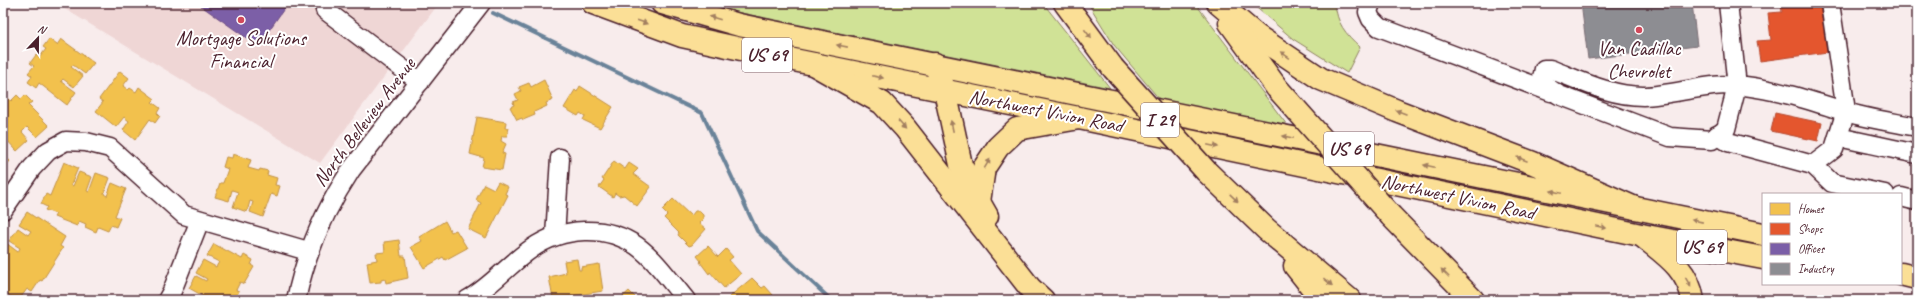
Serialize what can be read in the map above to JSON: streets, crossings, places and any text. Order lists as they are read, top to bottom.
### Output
{
  "streets": {
    "main road": ["US 69", "Northwest Vivion Road", "I 29"],
    "street": ["North Belleview Avenue"]
  },
  "places": ["Mortgage Solutions Financial", "Van Cadillac Chevrolet"],
  "legend": [
    "Homes",
    "Shops",
    "Offices",
    "Industry"
  ],
  "north": "top"
}
